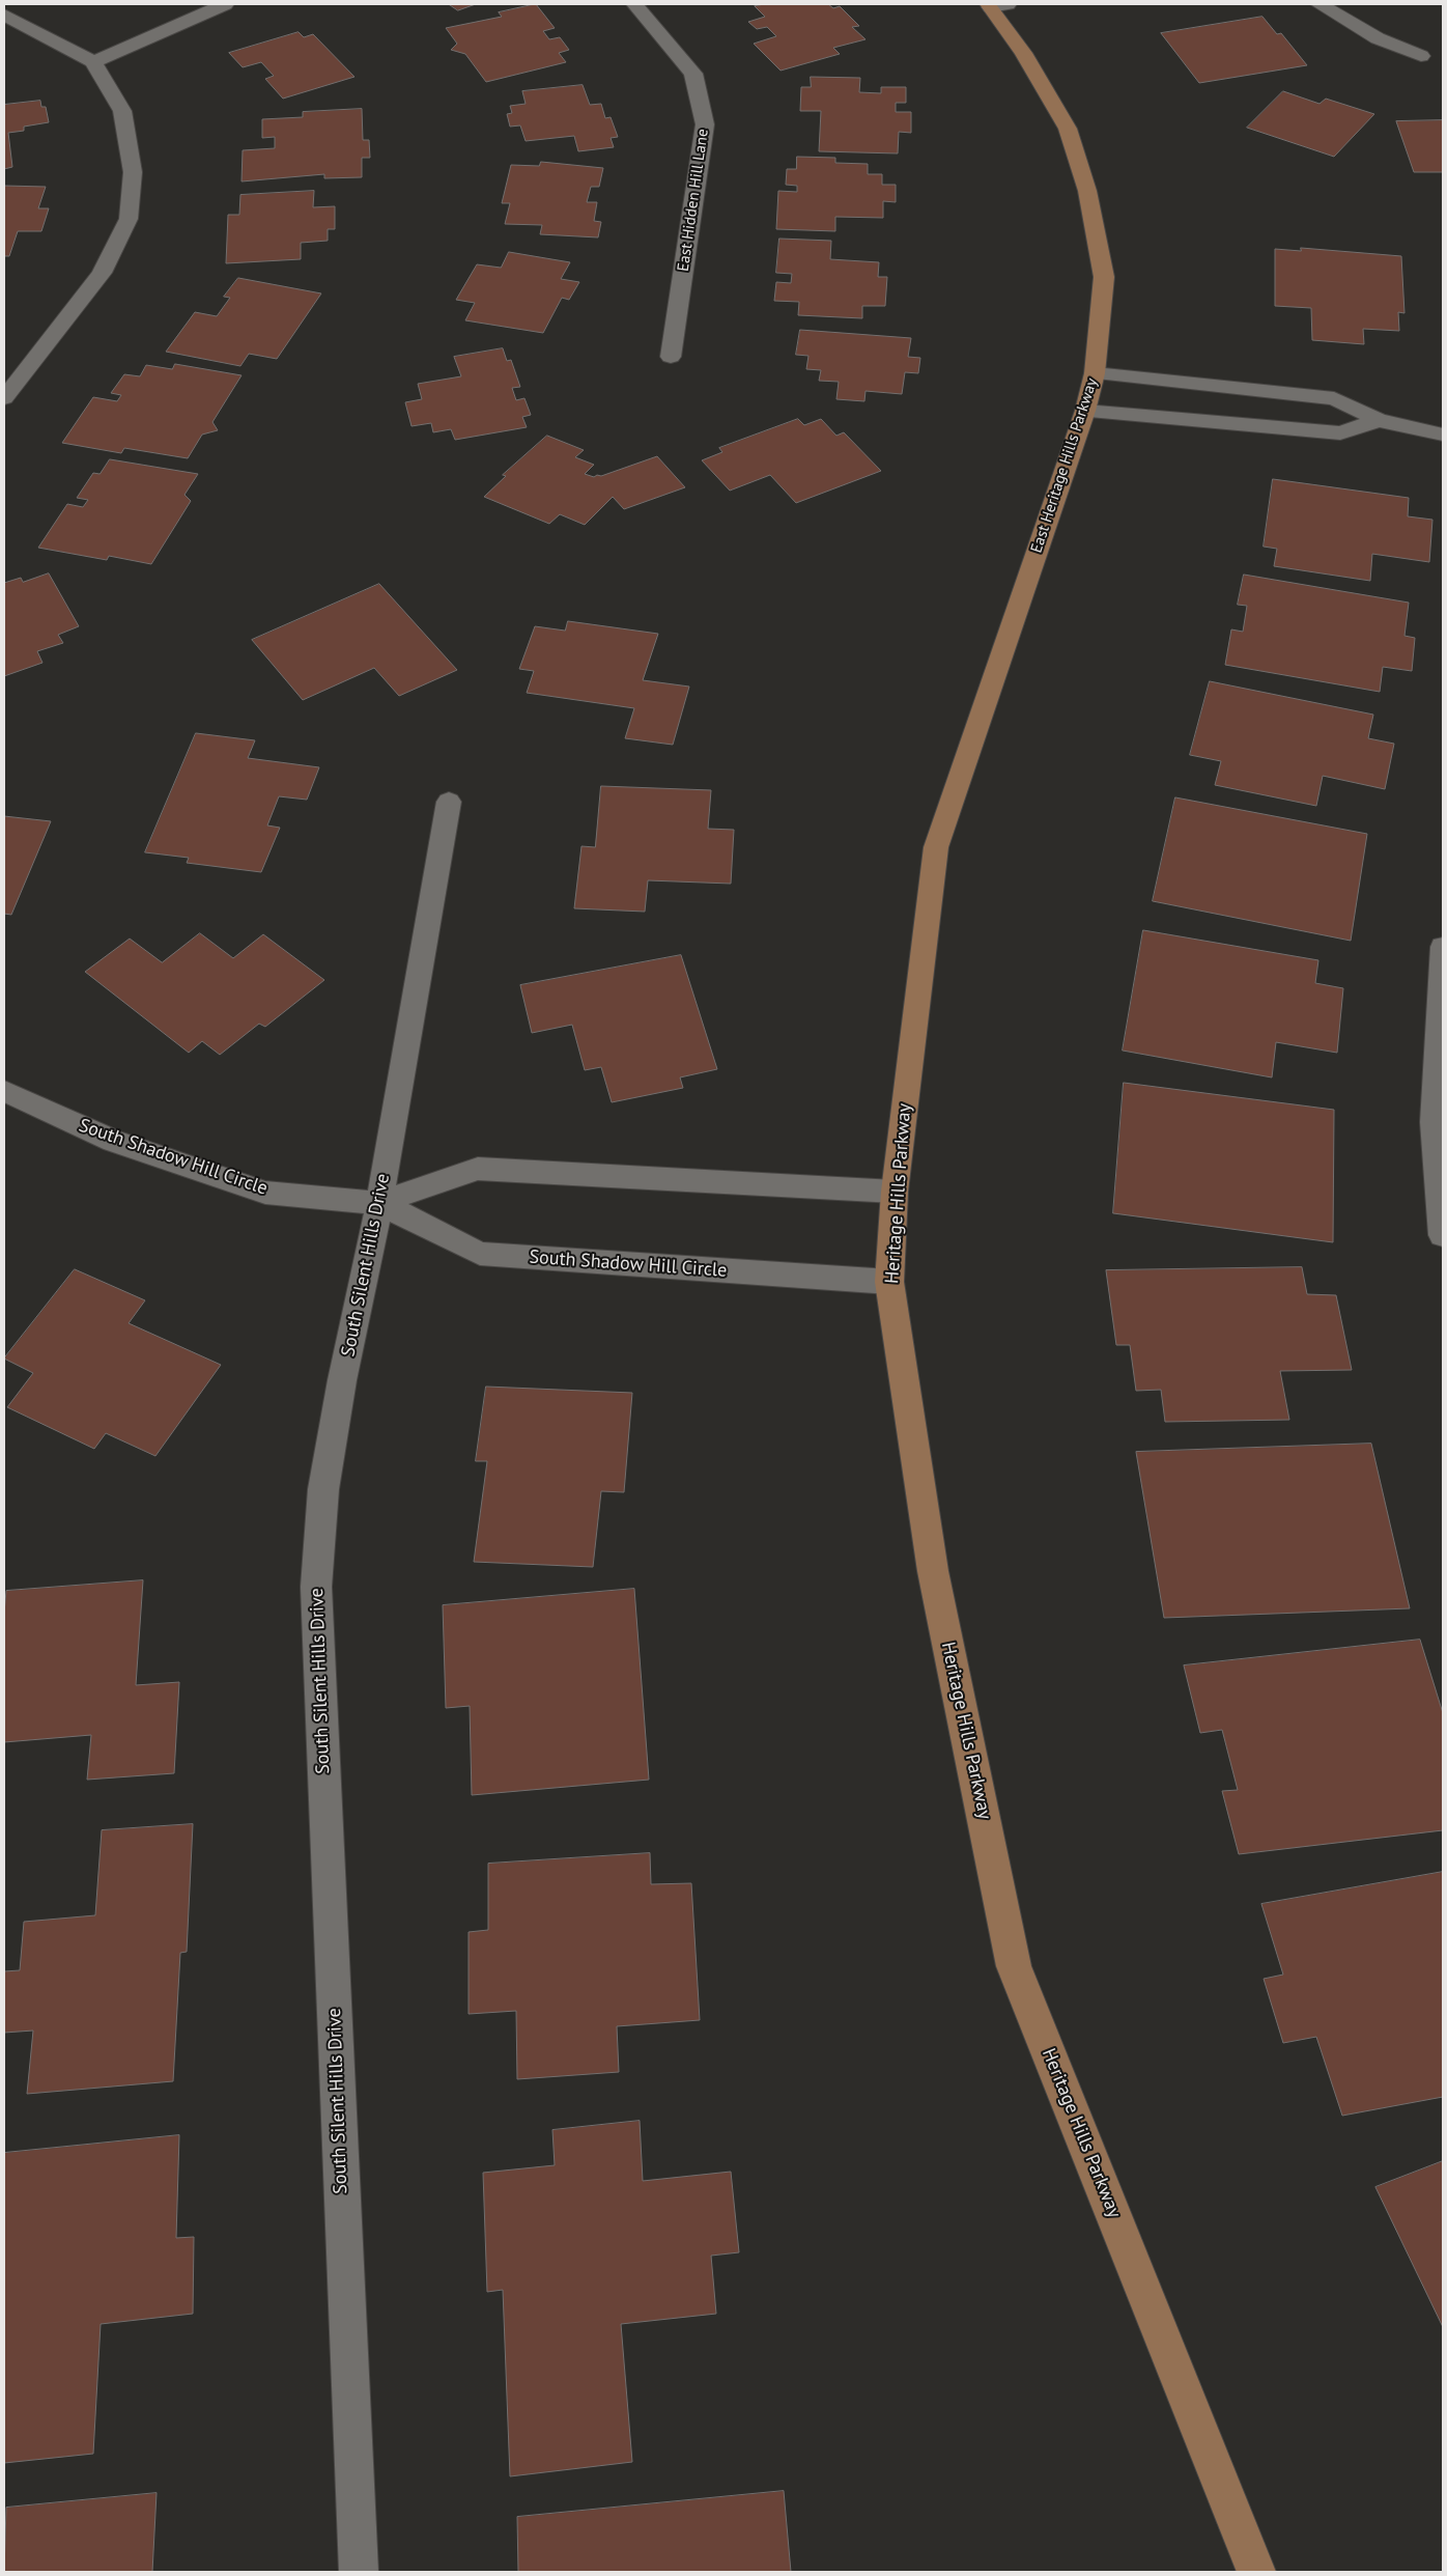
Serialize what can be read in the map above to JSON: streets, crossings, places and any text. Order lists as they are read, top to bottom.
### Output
{
  "streets": {
    "street": [
      "East Hidden Hill Lane",
      "East Heritage Hills Parkway",
      "South Shadow Hill Circle",
      "Heritage Hills Parkway",
      "South Silent Hills Drive"
    ]
  },
  "crossings": [
    ["East Heritage Hills Parkway", "Heritage Hills Parkway"],
    ["South Shadow Hill Circle", "Heritage Hills Parkway"],
    ["South Shadow Hill Circle", "South Silent Hills Drive"]
  ]
}
